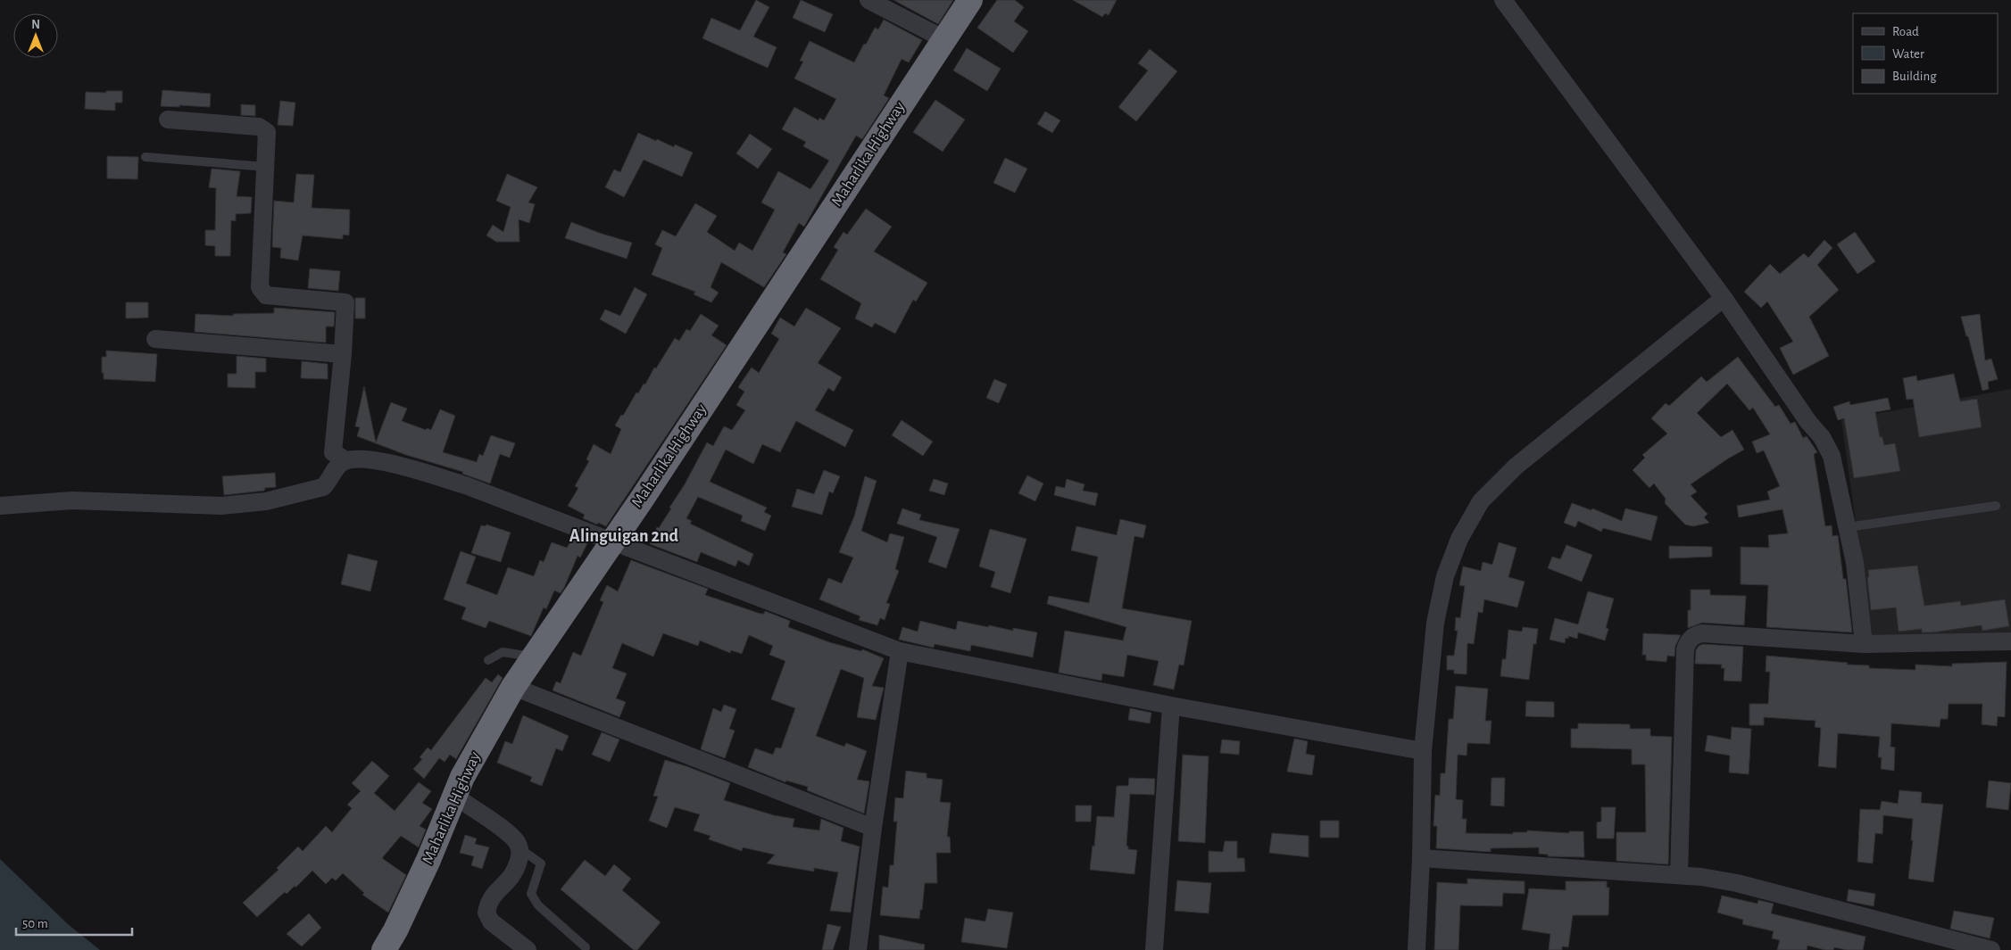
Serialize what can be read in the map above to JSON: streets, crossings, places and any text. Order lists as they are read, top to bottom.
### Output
{
  "streets": {
    "highway": ["Maharlika Highway"]
  },
  "districts": ["Alinguigan 2nd"],
  "legend": ["Road", "Water", "Building"],
  "scale_bar": "50 m",
  "north": "top"
}
